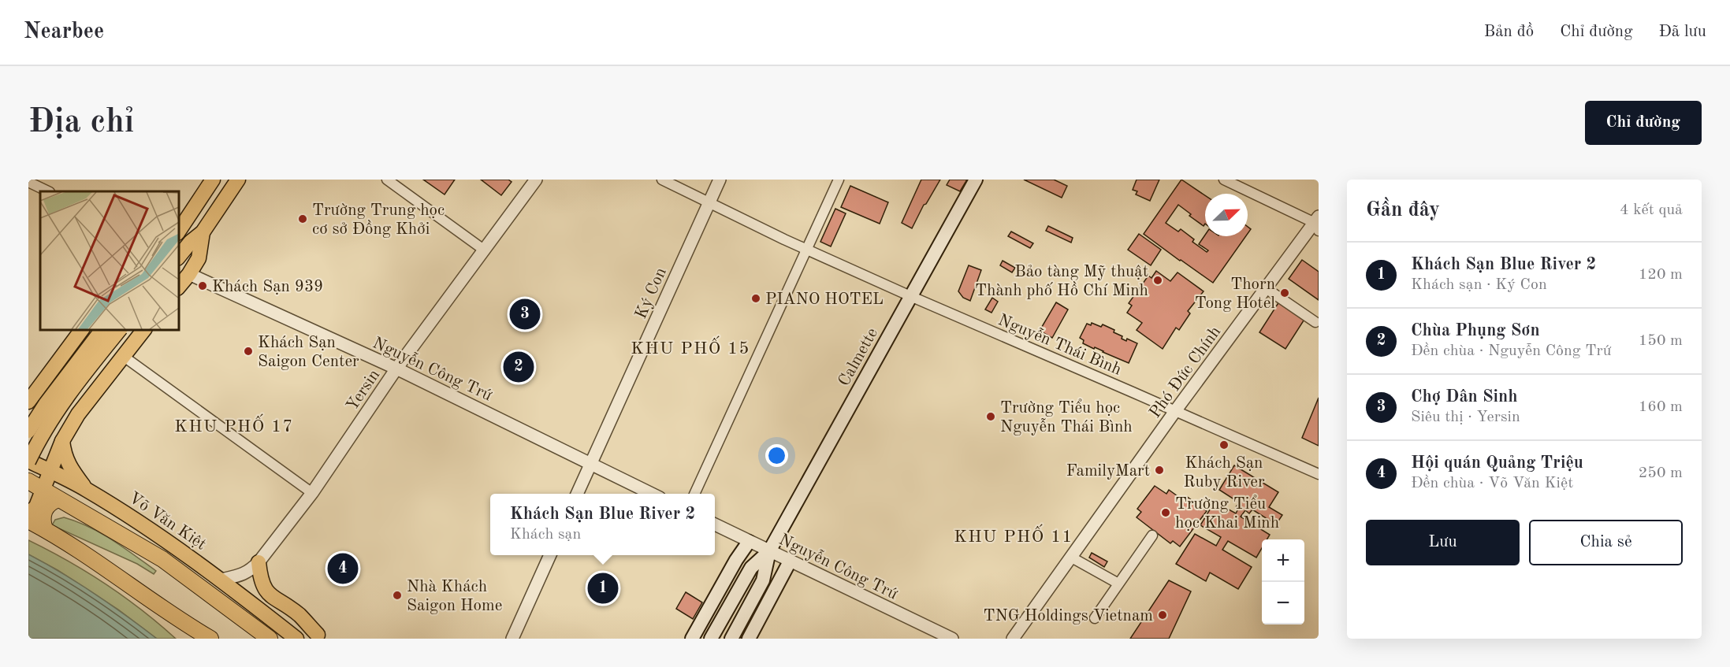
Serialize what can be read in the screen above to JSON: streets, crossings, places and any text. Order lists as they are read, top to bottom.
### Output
{
  "streets": {
    "main road": ["Calmette", "Võ Văn Kiệt"],
    "street": [
      "Ký Con",
      "Nguyễn Thái Bình",
      "Nguyễn Công Trứ",
      "Phó Đức Chính",
      "Yersin"
    ]
  },
  "crossings": [
    ["Ký Con", "Nguyễn Thái Bình"],
    ["Ký Con", "Nguyễn Công Trứ"],
    ["Nguyễn Thái Bình", "Calmette"],
    ["Nguyễn Thái Bình", "Phó Đức Chính"],
    ["Calmette", "Nguyễn Công Trứ"],
    ["Nguyễn Công Trứ", "Yersin"],
    ["Yersin", "Võ Văn Kiệt"]
  ],
  "districts": ["KHU PHỐ 15", "KHU PHỐ 17", "KHU PHỐ 11"],
  "places": [
    "Trường Trung học cơ sở Đồng Khởi",
    "Bảo tàng Mỹ thuật Thành phố Hồ Chí Minh",
    "Khách Sạn 939",
    "Thorn Tong Hotel",
    "PIANO HOTEL",
    "Khách Sạn Saigon Center",
    "Trường Tiểu học Nguyễn Thái Bình",
    "Khách Sạn Ruby River",
    "FamilyMart",
    "Trường Tiểu học Khai Minh",
    "Nhà Khách Saigon Home",
    "TNG Holdings Vietnam"
  ],
  "north": "top right",
  "page": {
    "header": "Nearbee",
    "nav": ["Bản đồ", "Chỉ đường", "Đã lưu"],
    "buttons": [
      "Chỉ đường",
      ["Lưu", "Chia sẻ"]
    ],
    "title": "Địa chỉ",
    "heading": ["Gần đây", "4 kết quả"],
    "list": [
      {
        "mark": "1",
        "name": "Khách Sạn Blue River 2",
        "note": "Khách sạn · Ký Con",
        "value": "120 m"
      },
      {
        "mark": "2",
        "name": "Chùa Phụng Sơn",
        "note": "Đền chùa · Nguyễn Công Trứ",
        "value": "150 m"
      },
      {
        "mark": "3",
        "name": "Chợ Dân Sinh",
        "note": "Siêu thị · Yersin",
        "value": "160 m"
      },
      {
        "mark": "4",
        "name": "Hội quán Quảng Triệu",
        "note": "Đền chùa · Võ Văn Kiệt",
        "value": "250 m"
      }
    ],
    "pins": [
      "3",
      "2",
      "4",
      "1"
    ],
    "popup": ["Khách Sạn Blue River 2", "Khách sạn"],
    "map_buttons": ["+", "−"]
  }
}
